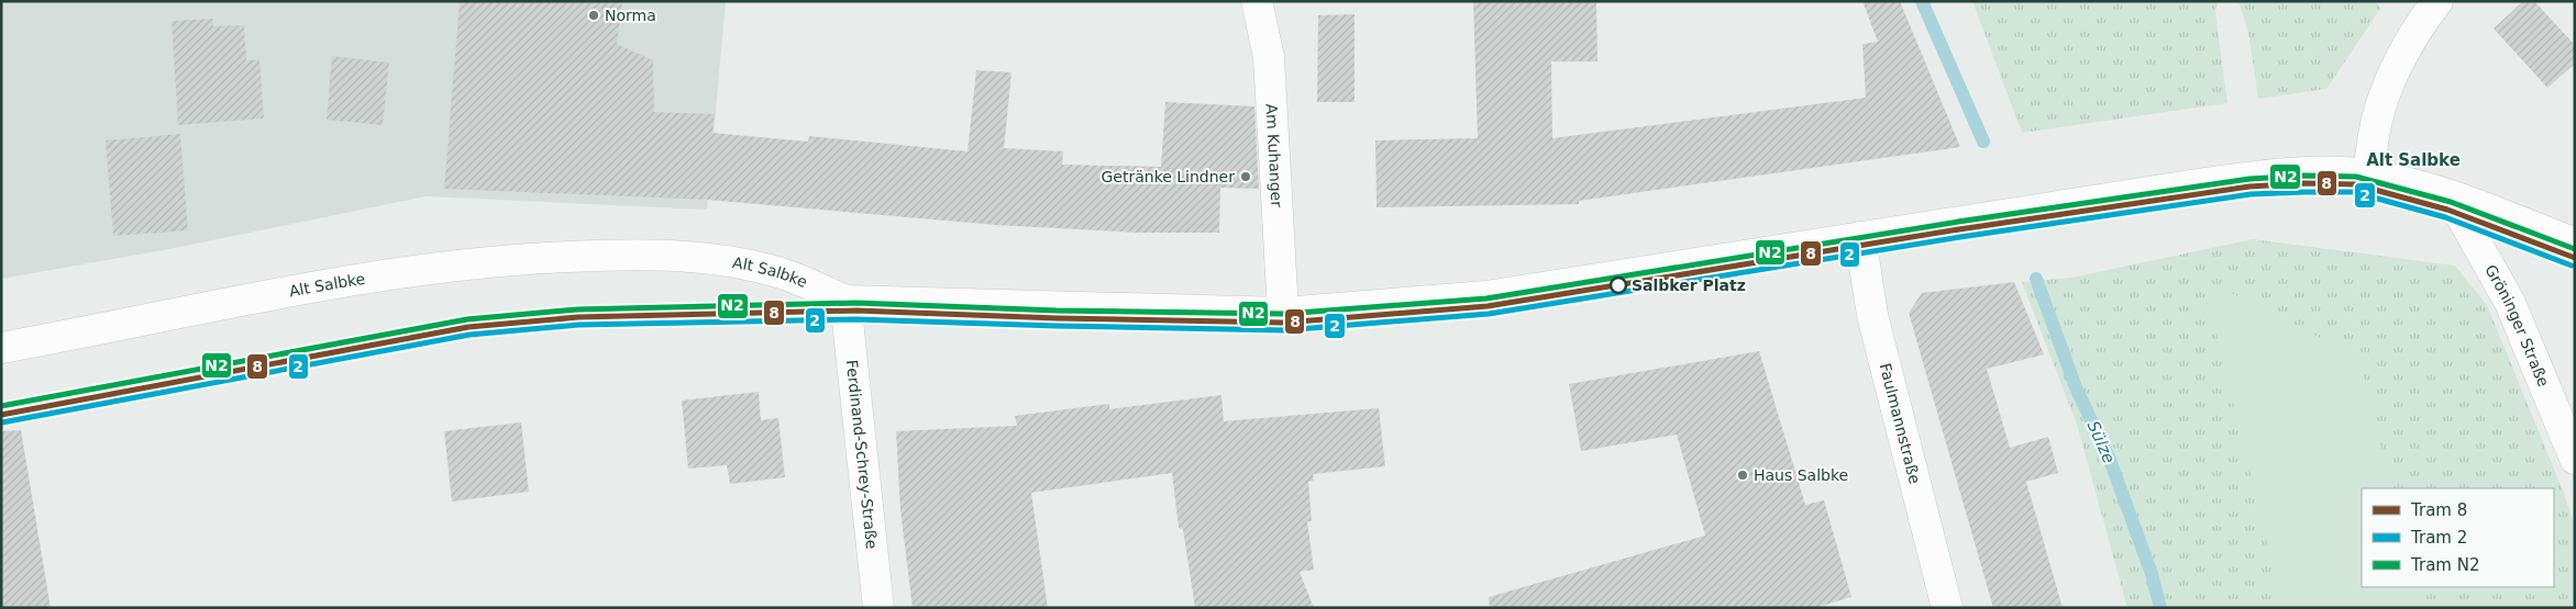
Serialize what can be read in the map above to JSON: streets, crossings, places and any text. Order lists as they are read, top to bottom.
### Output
{
  "streets": {
    "main road": [
      "Am Kuhanger",
      "Alt Salbke",
      "Gröninger Straße",
      "Faulmannstraße",
      "Ferdinand-Schrey-Straße"
    ]
  },
  "crossings": [
    ["Am Kuhanger", "Alt Salbke"],
    ["Alt Salbke", "Gröninger Straße"],
    ["Alt Salbke", "Faulmannstraße"],
    ["Alt Salbke", "Ferdinand-Schrey-Straße"]
  ],
  "districts": ["Alt Salbke"],
  "water": ["Sülze"],
  "places": [
    "Norma",
    "Getränke Lindner",
    "Salbker Platz",
    "Haus Salbke"
  ],
  "lines": ["tram line N2", "tram line 8", "tram line 2"],
  "legend": ["Tram 8", "Tram 2", "Tram N2"]
}
